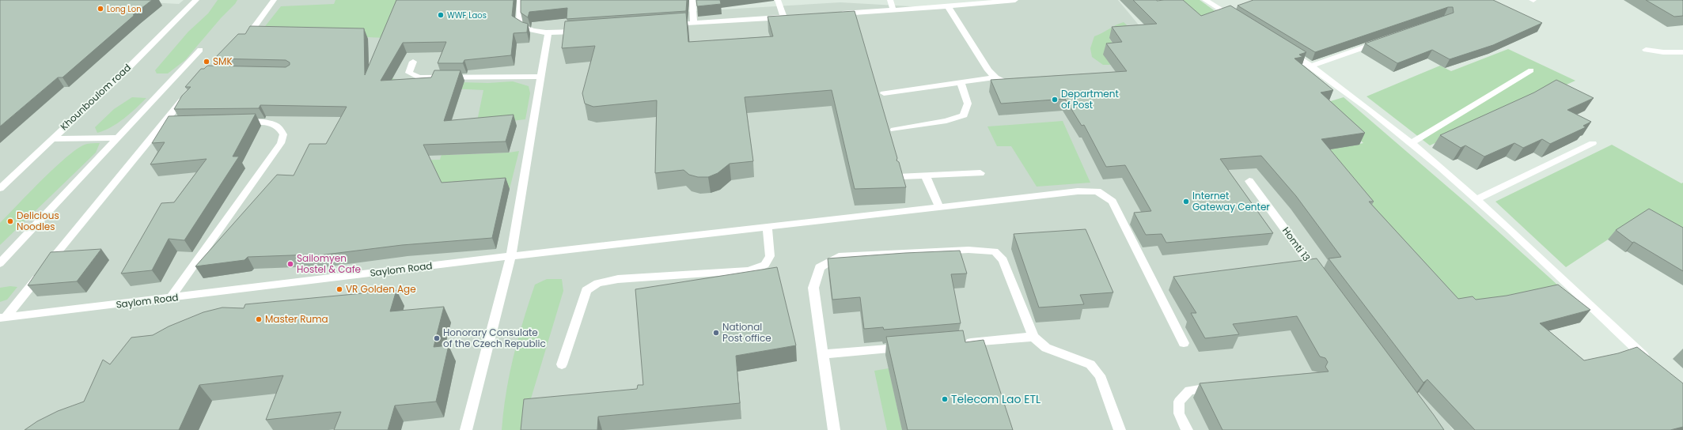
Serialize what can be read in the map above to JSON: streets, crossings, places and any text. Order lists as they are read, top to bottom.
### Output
{
  "streets": {
    "street": ["Khounboulom road", "Homti 13", "Saylom Road"]
  },
  "places": [
    "Long Lon",
    "WWF Laos",
    "SMK",
    "Department of Post",
    "Internet Gateway Center",
    "Delicious Noodles",
    "Sailomyen Hostel & Cafe",
    "VR Golden Age",
    "Master Ruma",
    "National Post office",
    "Honorary Consulate of the Czech Republic",
    "Telecom Lao ETL"
  ]
}
